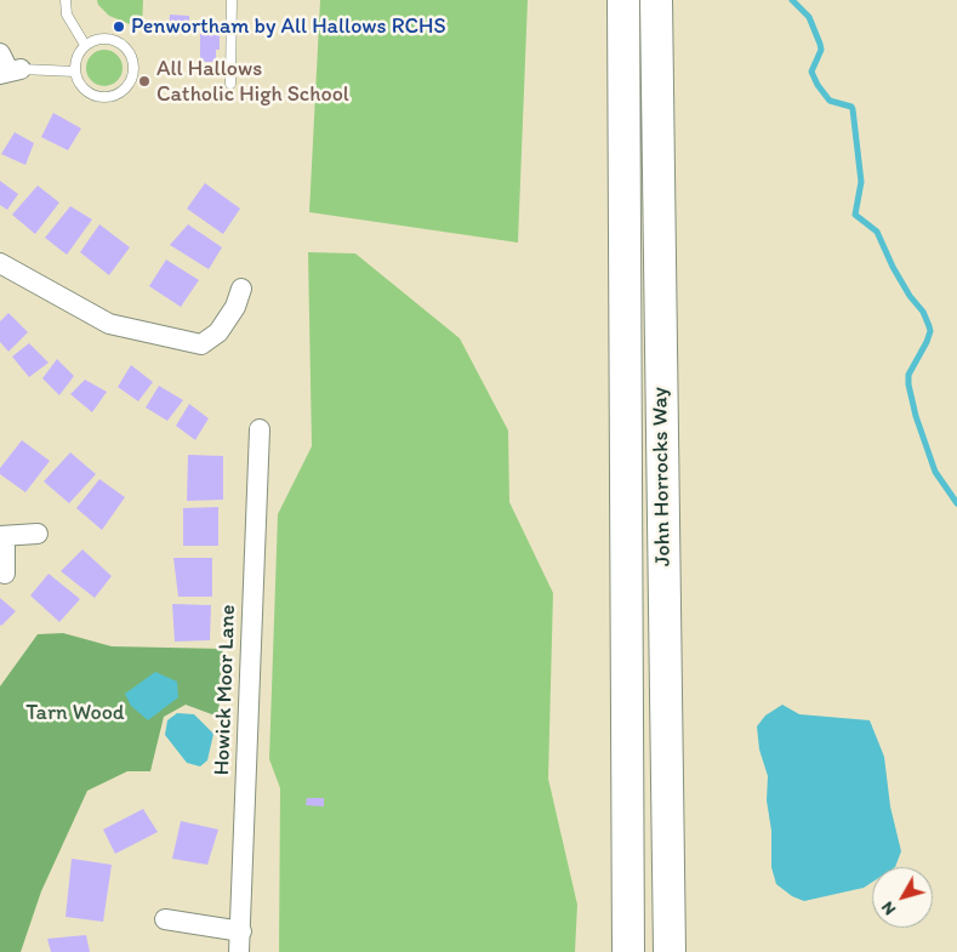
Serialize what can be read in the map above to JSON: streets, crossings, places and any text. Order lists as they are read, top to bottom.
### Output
{
  "streets": {
    "highway": ["John Horrocks Way"],
    "street": ["Howick Moor Lane"]
  },
  "parks": ["Tarn Wood"],
  "places": ["Penwortham by All Hallows RCHS", "All Hallows Catholic High School"],
  "north": "bottom left"
}
